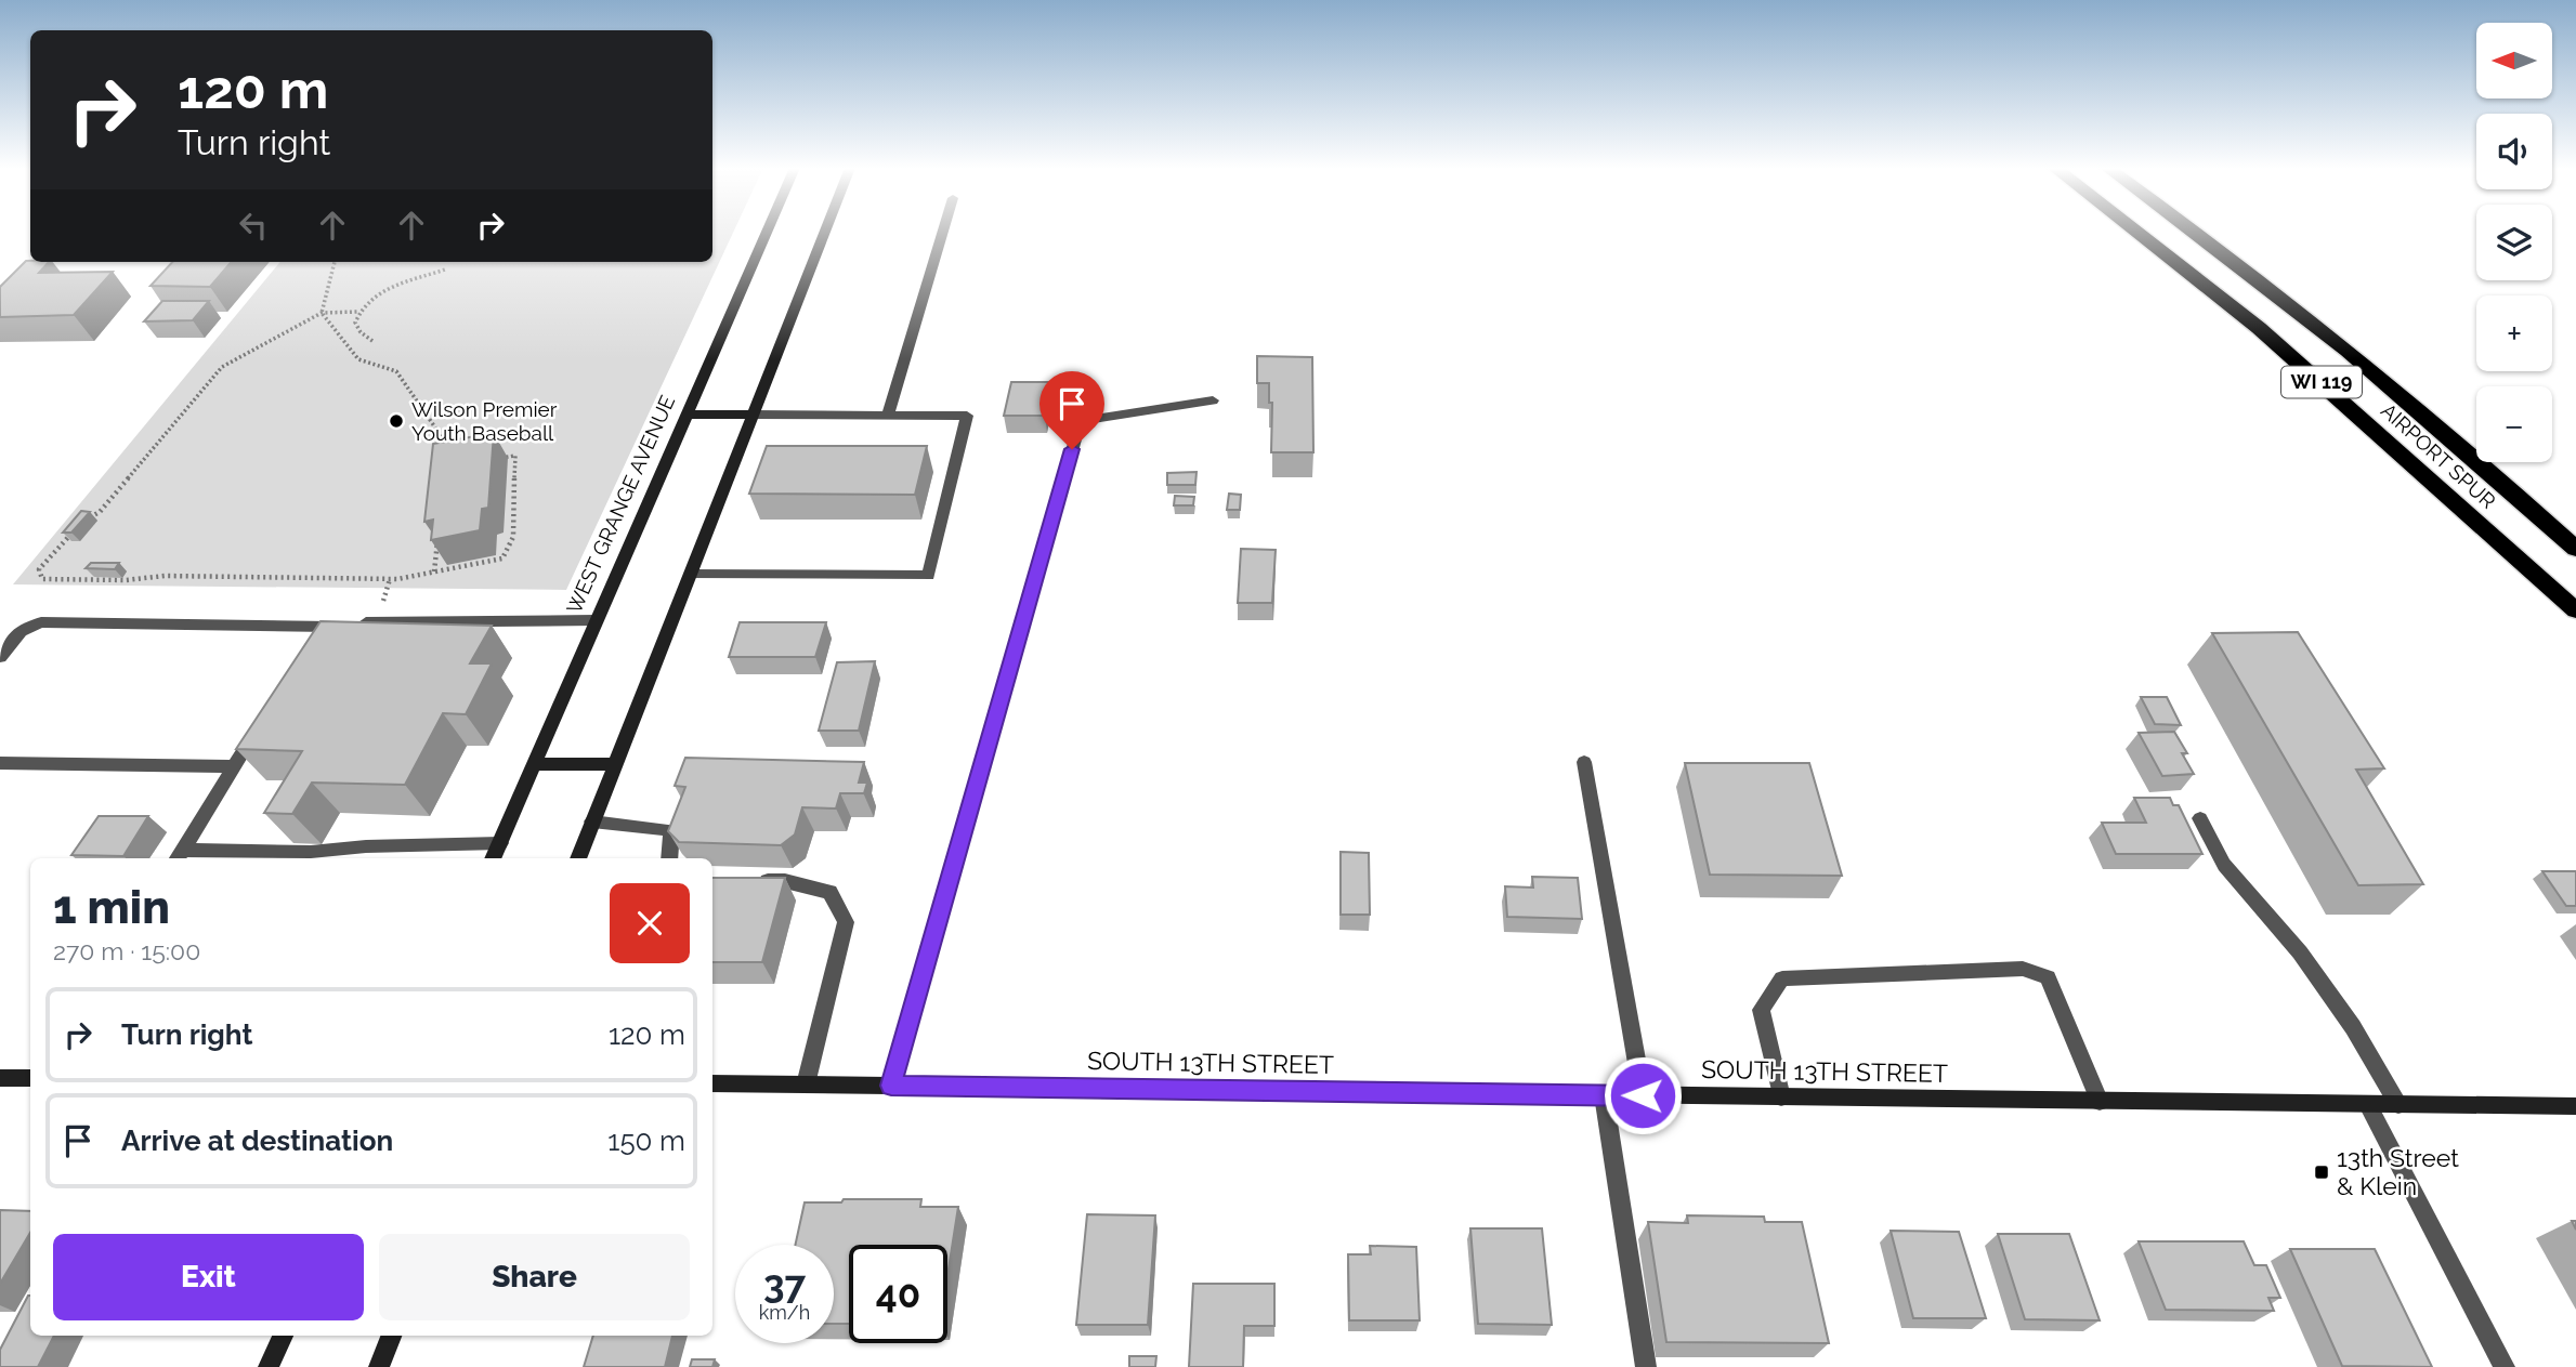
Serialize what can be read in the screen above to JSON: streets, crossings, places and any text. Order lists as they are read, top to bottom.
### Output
{
  "streets": {
    "highway": ["WI 119", "AIRPORT SPUR"],
    "street": ["WEST GRANGE AVENUE", "SOUTH 13TH STREET"]
  },
  "places": {
    "other": ["Wilson Premier Youth Baseball"],
    "transit": ["13th Street & Klein"]
  },
  "north": "left",
  "page": {
    "map_buttons": ["+", "−"],
    "turn": ["120 m", "Turn right"],
    "heading": ["1 min", "270 m · 15:00"],
    "list": [
      {
        "name": "Turn right",
        "value": "120 m"
      },
      {
        "name": "Arrive at destination",
        "value": "150 m"
      }
    ],
    "buttons": ["Exit", "Share"],
    "speed": "37 km/h",
    "limit": "40"
  }
}
